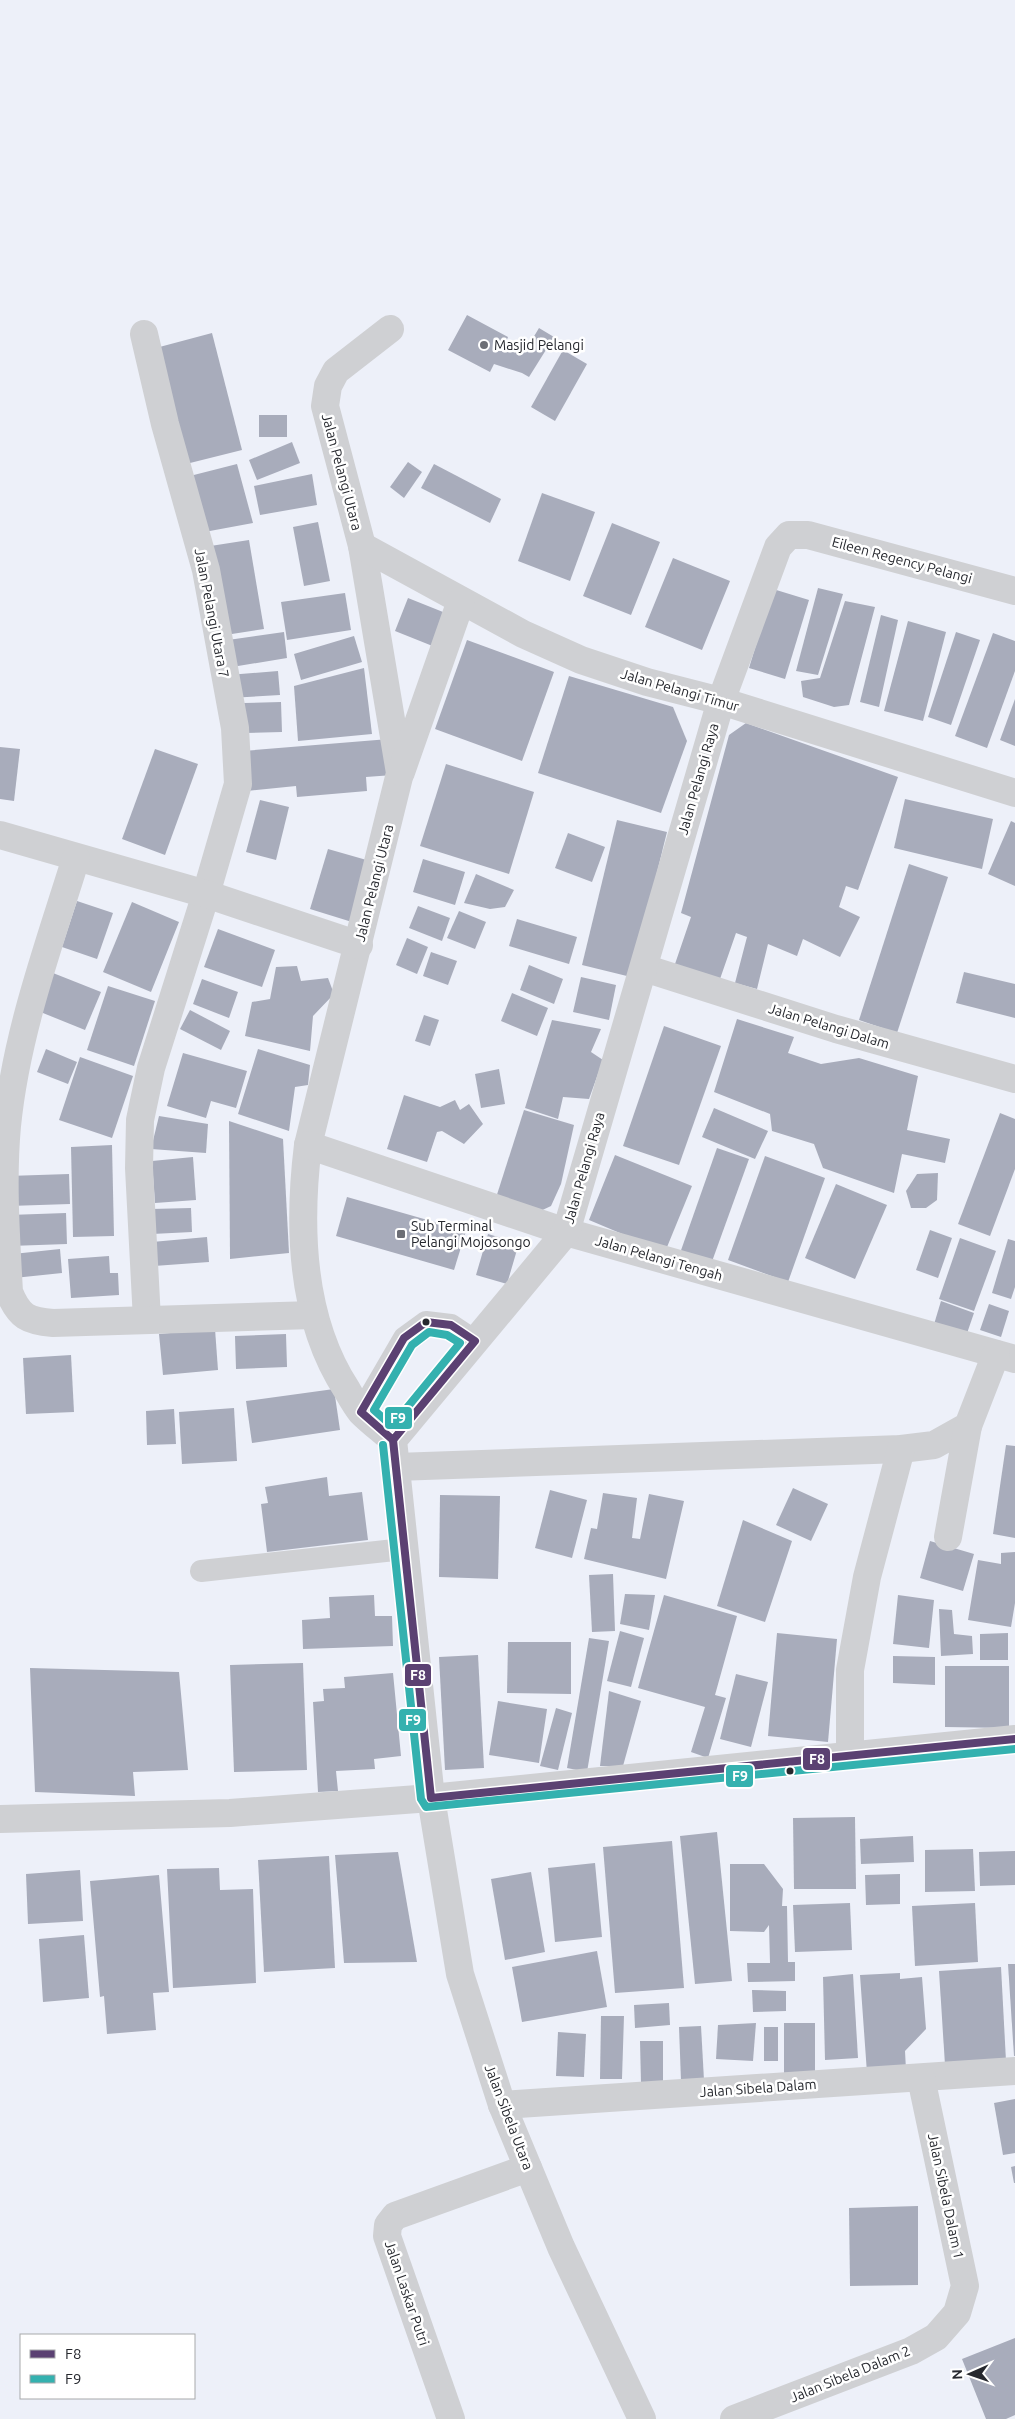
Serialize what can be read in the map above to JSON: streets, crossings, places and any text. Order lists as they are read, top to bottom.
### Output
{
  "streets": {
    "street": [
      "Jalan Pelangi Utara",
      "Eileen Regency Pelangi",
      "Jalan Pelangi Utara 7",
      "Jalan Pelangi Timur",
      "Jalan Pelangi Raya",
      "Jalan Pelangi Dalam",
      "Jalan Pelangi Tengah",
      "Jalan Sibela Dalam",
      "Jalan Sibela Utara",
      "Jalan Sibela Dalam 1",
      "Jalan Laskar Putri",
      "Jalan Sibela Dalam 2"
    ]
  },
  "crossings": [
    ["Jalan Pelangi Utara", "Jalan Pelangi Timur"],
    ["Jalan Pelangi Utara", "Jalan Pelangi Raya"],
    ["Jalan Pelangi Utara", "Jalan Pelangi Tengah"],
    ["Eileen Regency Pelangi", "Jalan Pelangi Raya"],
    ["Jalan Pelangi Timur", "Jalan Pelangi Raya"],
    ["Jalan Pelangi Raya", "Jalan Pelangi Dalam"],
    ["Jalan Pelangi Raya", "Jalan Pelangi Tengah"],
    ["Jalan Sibela Dalam", "Jalan Sibela Utara"],
    ["Jalan Sibela Dalam", "Jalan Sibela Dalam 1"],
    ["Jalan Sibela Utara", "Jalan Laskar Putri"],
    ["Jalan Sibela Dalam 1", "Jalan Sibela Dalam 2"]
  ],
  "places": {
    "other": ["Masjid Pelangi"],
    "transit": ["Sub Terminal Pelangi Mojosongo"]
  },
  "lines": ["transit line F8", "transit line F9"],
  "legend": ["F8", "F9"],
  "north": "left"
}
